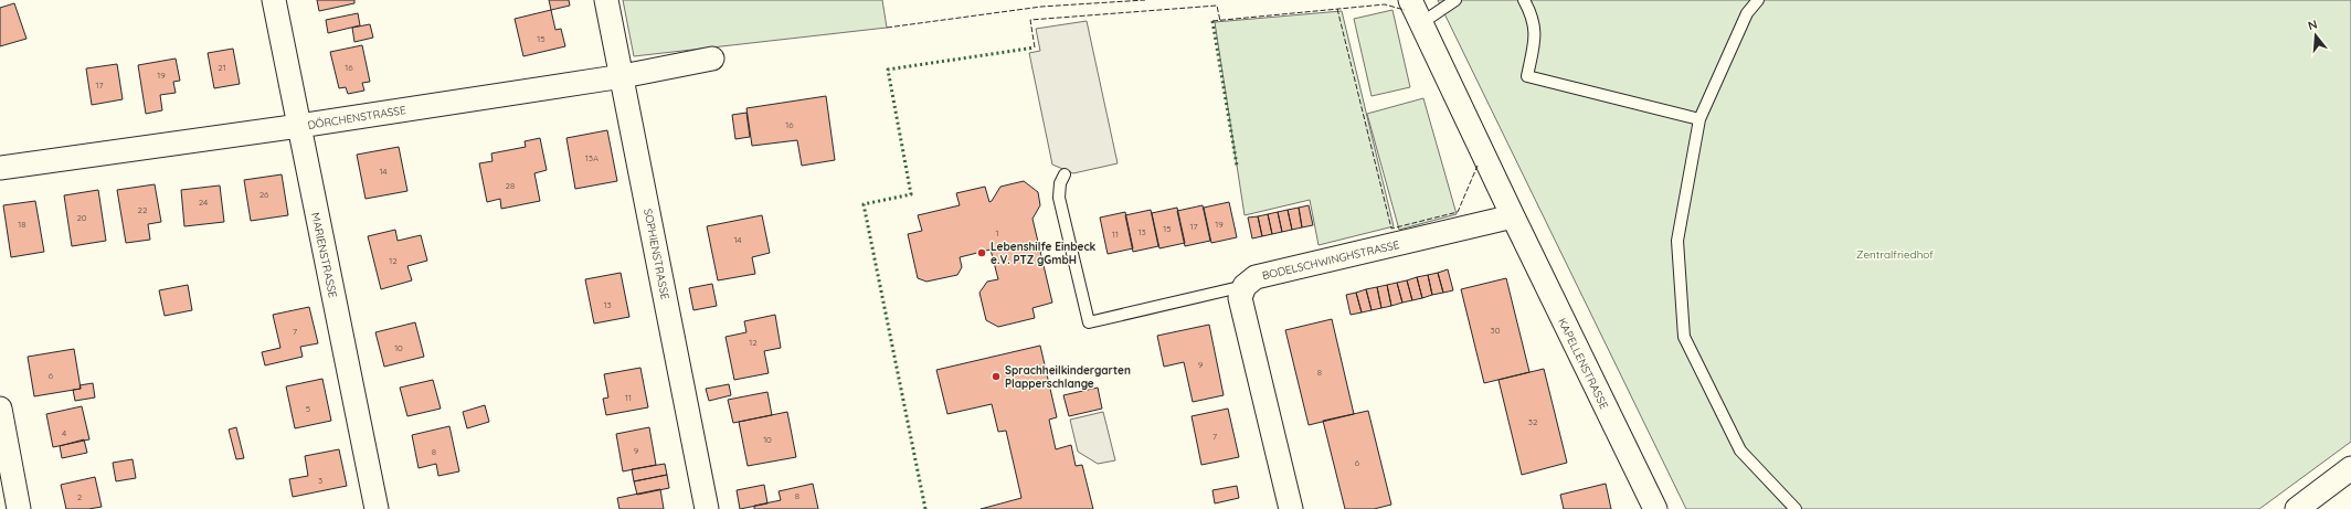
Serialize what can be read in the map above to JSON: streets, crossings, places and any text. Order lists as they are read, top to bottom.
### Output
{
  "streets": {
    "street": [
      "DÖRCHENSTRASSE",
      "SOPHIENSTRASSE",
      "MARIENSTRASSE",
      "BODELSCHWINGHSTRASSE",
      "KAPELLENSTRASSE"
    ]
  },
  "crossings": [
    ["DÖRCHENSTRASSE", "SOPHIENSTRASSE"],
    ["DÖRCHENSTRASSE", "MARIENSTRASSE"],
    ["BODELSCHWINGHSTRASSE", "KAPELLENSTRASSE"]
  ],
  "parks": ["Zentralfriedhof"],
  "places": ["Lebenshilfe Einbeck e.V. PTZ gGmbH", "Sprachheilkindergarten Plapperschlange"],
  "house_numbers": [
    "15",
    "21",
    "16",
    "19",
    "17",
    "16",
    "13A",
    "14",
    "28",
    "26",
    "24",
    "22",
    "20",
    "18",
    "19",
    "17",
    "15",
    "13",
    "1",
    "11",
    "14",
    "12",
    "13",
    "30",
    "7",
    "12",
    "10",
    "9",
    "8",
    "6",
    "11",
    "5",
    "32",
    "4",
    "7",
    "10",
    "9",
    "8",
    "6",
    "3",
    "8",
    "2"
  ],
  "north": "top"
}
